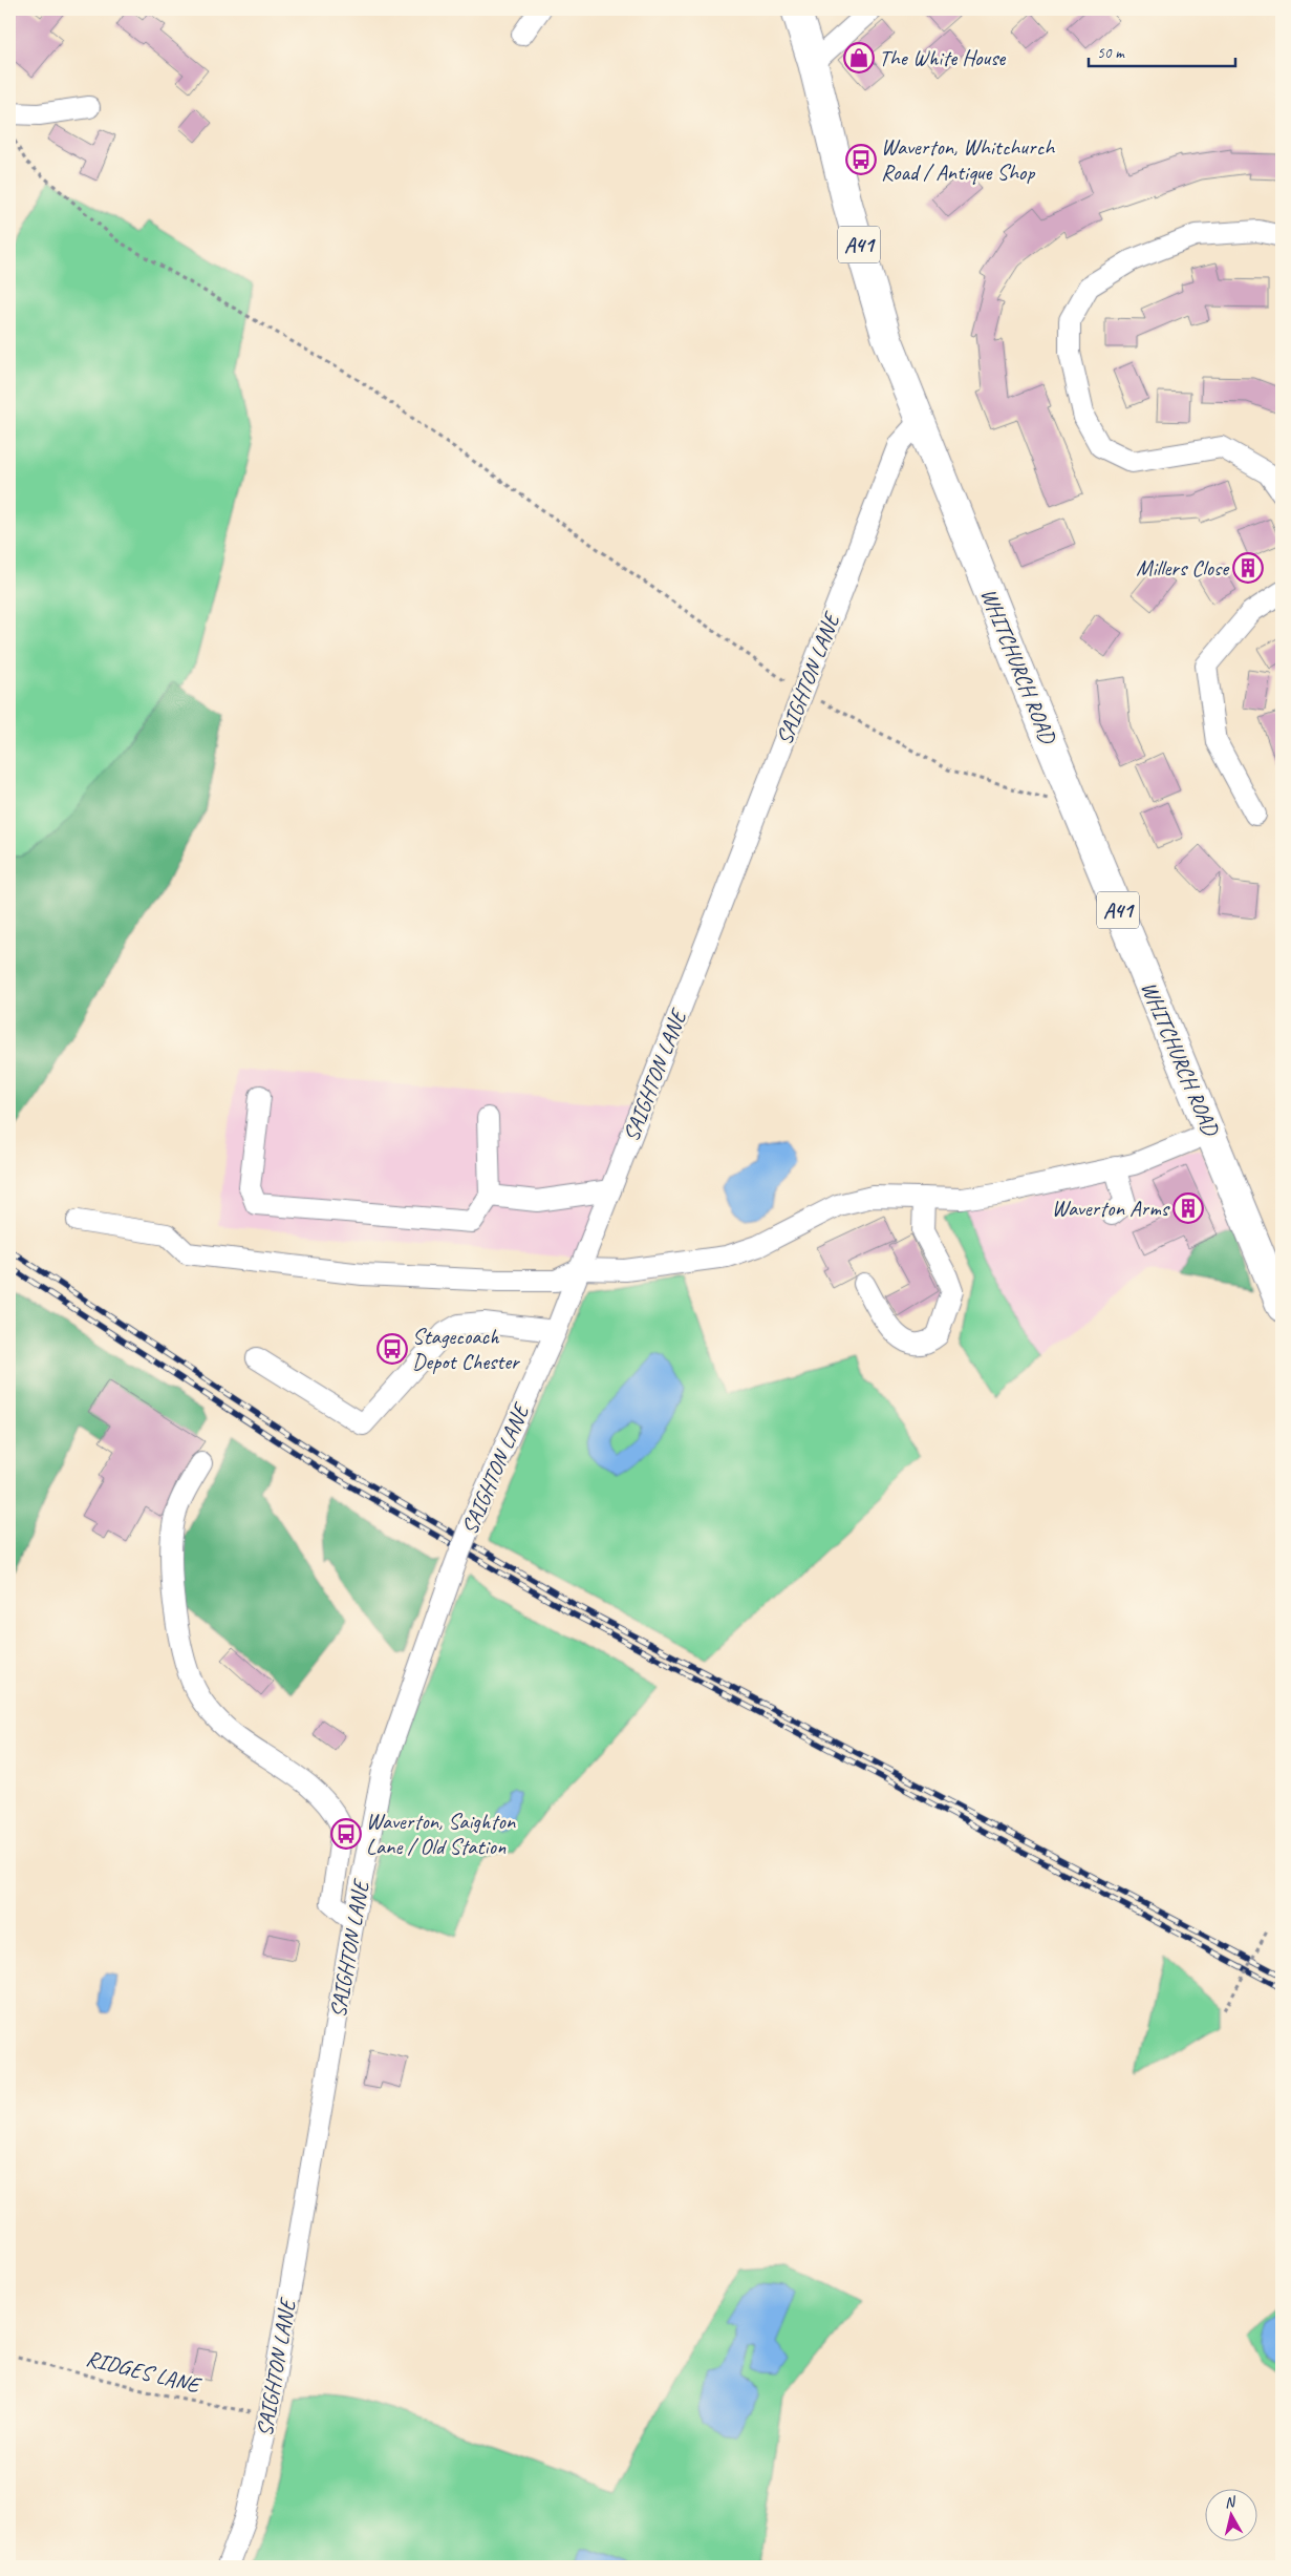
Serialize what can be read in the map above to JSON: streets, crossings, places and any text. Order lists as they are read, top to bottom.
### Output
{
  "streets": {
    "highway": ["A41", "WHITCHURCH ROAD"],
    "street": ["SAIGHTON LANE"],
    "path": ["RIDGES LANE"]
  },
  "crossings": [
    ["WHITCHURCH ROAD", "SAIGHTON LANE"],
    ["SAIGHTON LANE", "RIDGES LANE"]
  ],
  "places": {
    "shop": ["The White House"],
    "bus stop": ["Waverton, Whitchurch Road / Antique Shop", "Stagecoach Depot Chester", "Waverton, Saighton Lane / Old Station"],
    "building": ["Millers Close", "Waverton Arms"]
  },
  "scale_bar": "50 m",
  "north": "top"
}
